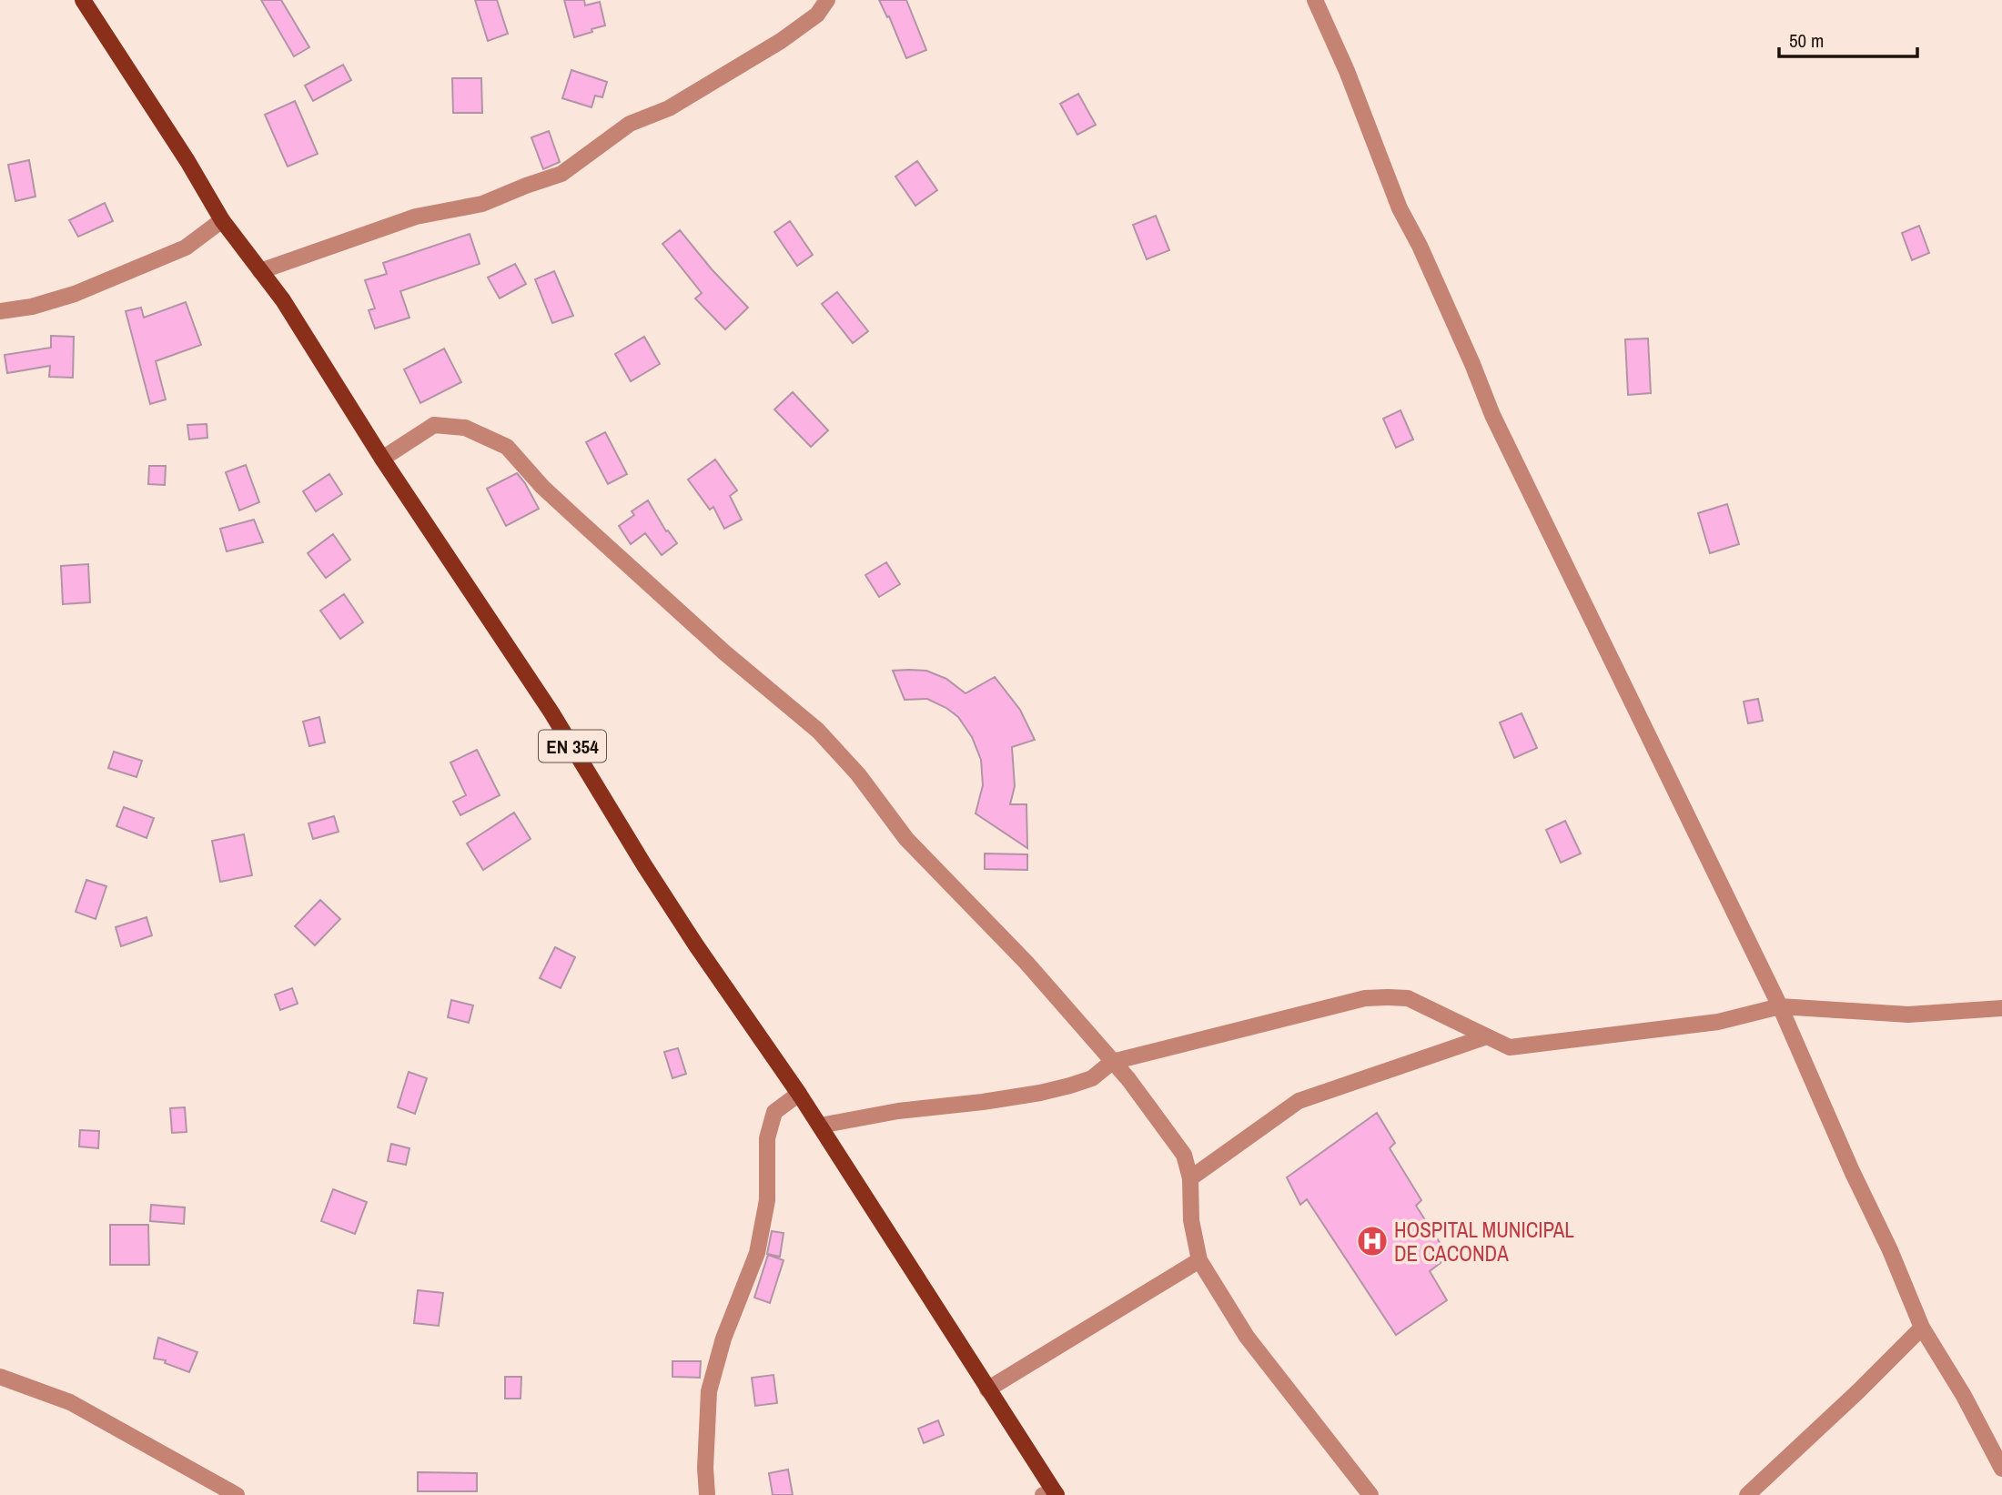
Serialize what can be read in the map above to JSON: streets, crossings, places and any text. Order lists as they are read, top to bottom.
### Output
{
  "streets": {
    "main road": ["EN 354"]
  },
  "places": {
    "hospital": ["HOSPITAL MUNICIPAL DE CACONDA"]
  },
  "scale_bar": "50 m"
}
